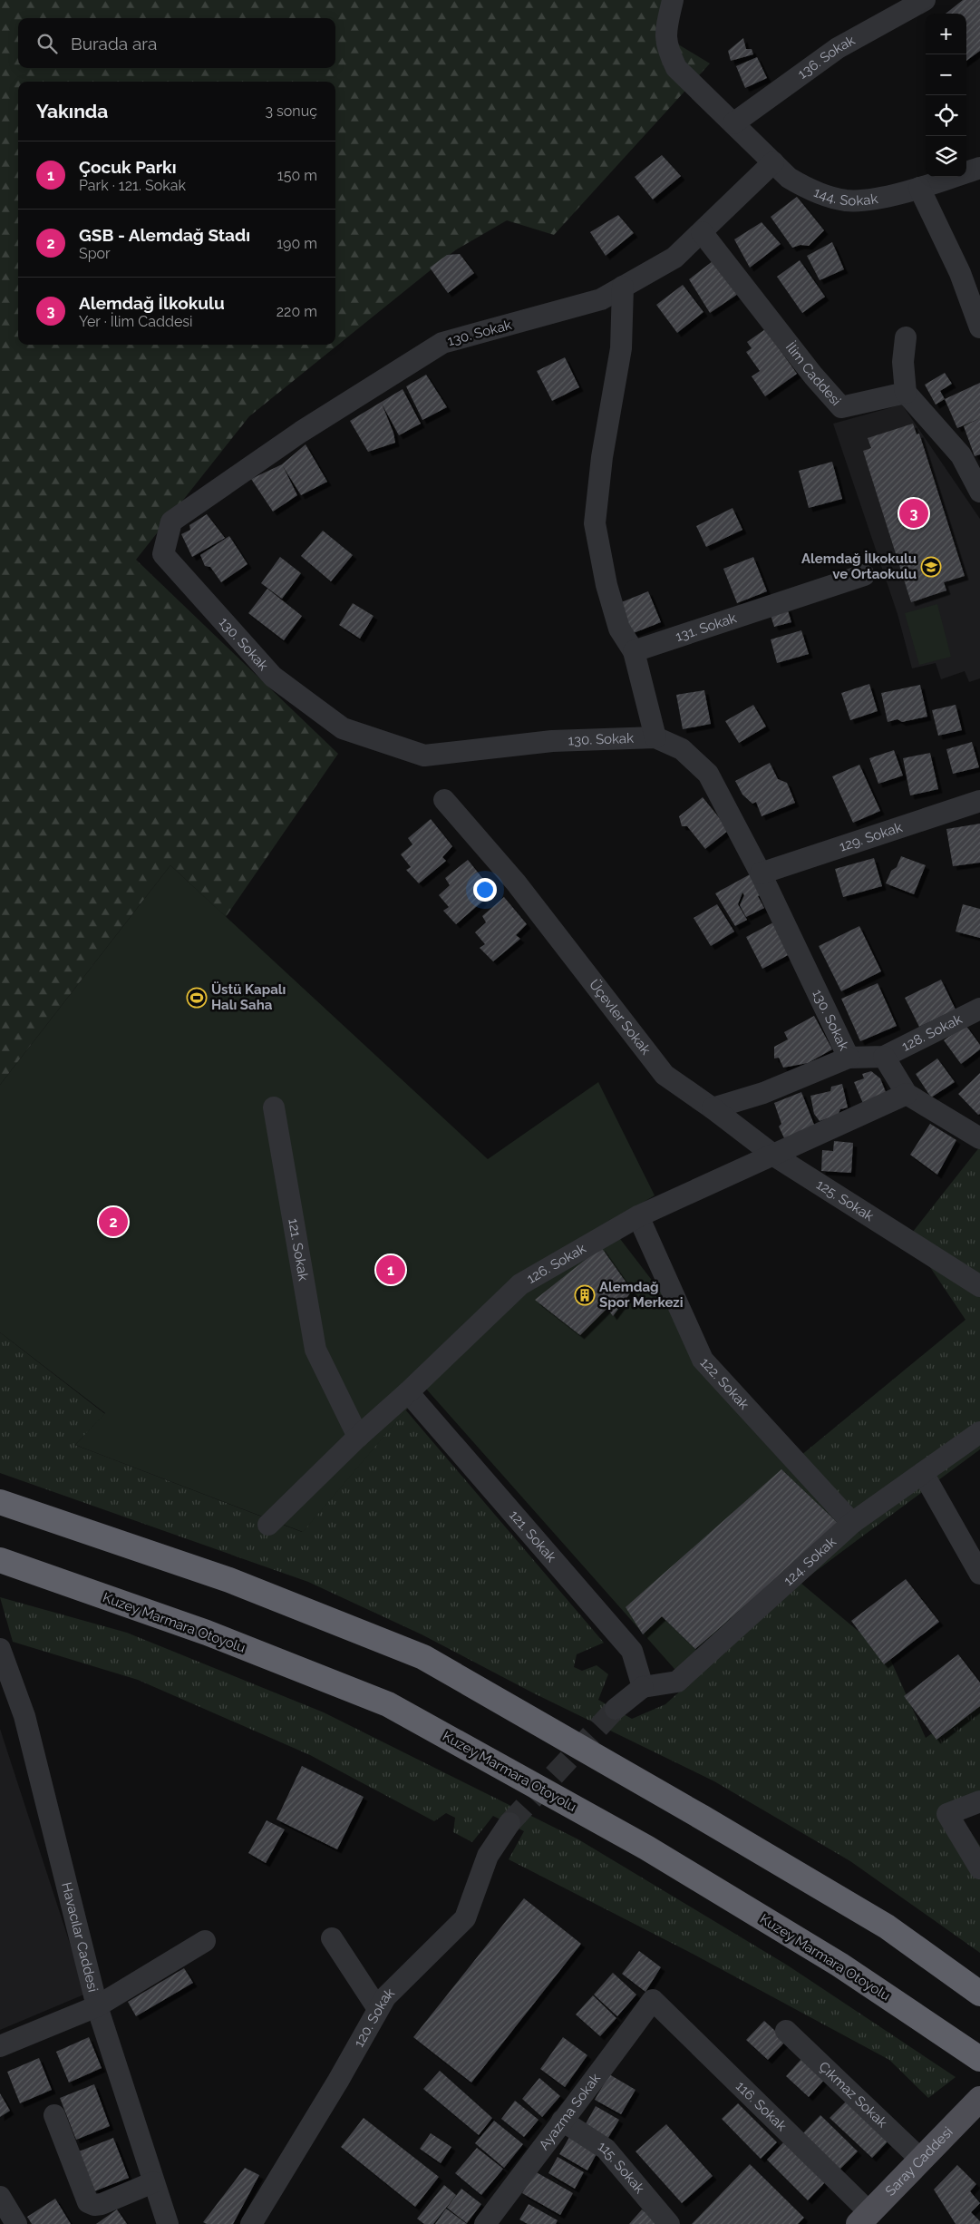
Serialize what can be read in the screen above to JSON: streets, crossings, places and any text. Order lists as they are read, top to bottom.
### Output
{
  "streets": {
    "highway": ["Kuzey Marmara Otoyolu"],
    "main road": ["Saray Caddesi"],
    "street": [
      "136. Sokak",
      "144. Sokak",
      "130. Sokak",
      "İlim Caddesi",
      "131. Sokak",
      "129. Sokak",
      "Üçevler Sokak",
      "128. Sokak",
      "125. Sokak",
      "121. Sokak",
      "126. Sokak",
      "122. Sokak",
      "124. Sokak",
      "Havacılar Caddesi",
      "120. Sokak",
      "Çıkmaz Sokak",
      "116. Sokak",
      "Ayazma Sokak",
      "115. Sokak"
    ]
  },
  "crossings": [
    ["136. Sokak", "144. Sokak"],
    ["144. Sokak", "130. Sokak"],
    ["130. Sokak", "İlim Caddesi"],
    ["130. Sokak", "129. Sokak"],
    ["130. Sokak", "128. Sokak"],
    ["Üçevler Sokak", "125. Sokak"],
    ["125. Sokak", "126. Sokak"],
    ["121. Sokak", "126. Sokak"],
    ["121. Sokak", "124. Sokak"],
    ["126. Sokak", "122. Sokak"],
    ["122. Sokak", "124. Sokak"],
    ["Çıkmaz Sokak", "Saray Caddesi"],
    ["116. Sokak", "Ayazma Sokak"],
    ["116. Sokak", "Saray Caddesi"],
    ["Ayazma Sokak", "115. Sokak"]
  ],
  "places": {
    "school or university": ["Alemdağ İlkokulu ve Ortaokulu"],
    "sports": ["Üstü Kapalı Halı Saha"],
    "building": ["Alemdağ Spor Merkezi"]
  },
  "page": {
    "map_buttons": ["+", "−"],
    "search": "Burada ara",
    "heading": ["Yakında", "3 sonuç"],
    "list": [
      {
        "mark": "1",
        "name": "Çocuk Parkı",
        "note": "Park · 121. Sokak",
        "value": "150 m"
      },
      {
        "mark": "2",
        "name": "GSB - Alemdağ Stadı",
        "note": "Spor",
        "value": "190 m"
      },
      {
        "mark": "3",
        "name": "Alemdağ İlkokulu",
        "note": "Yer · İlim Caddesi",
        "value": "220 m"
      }
    ],
    "pins": ["3", "2", "1"]
  }
}
